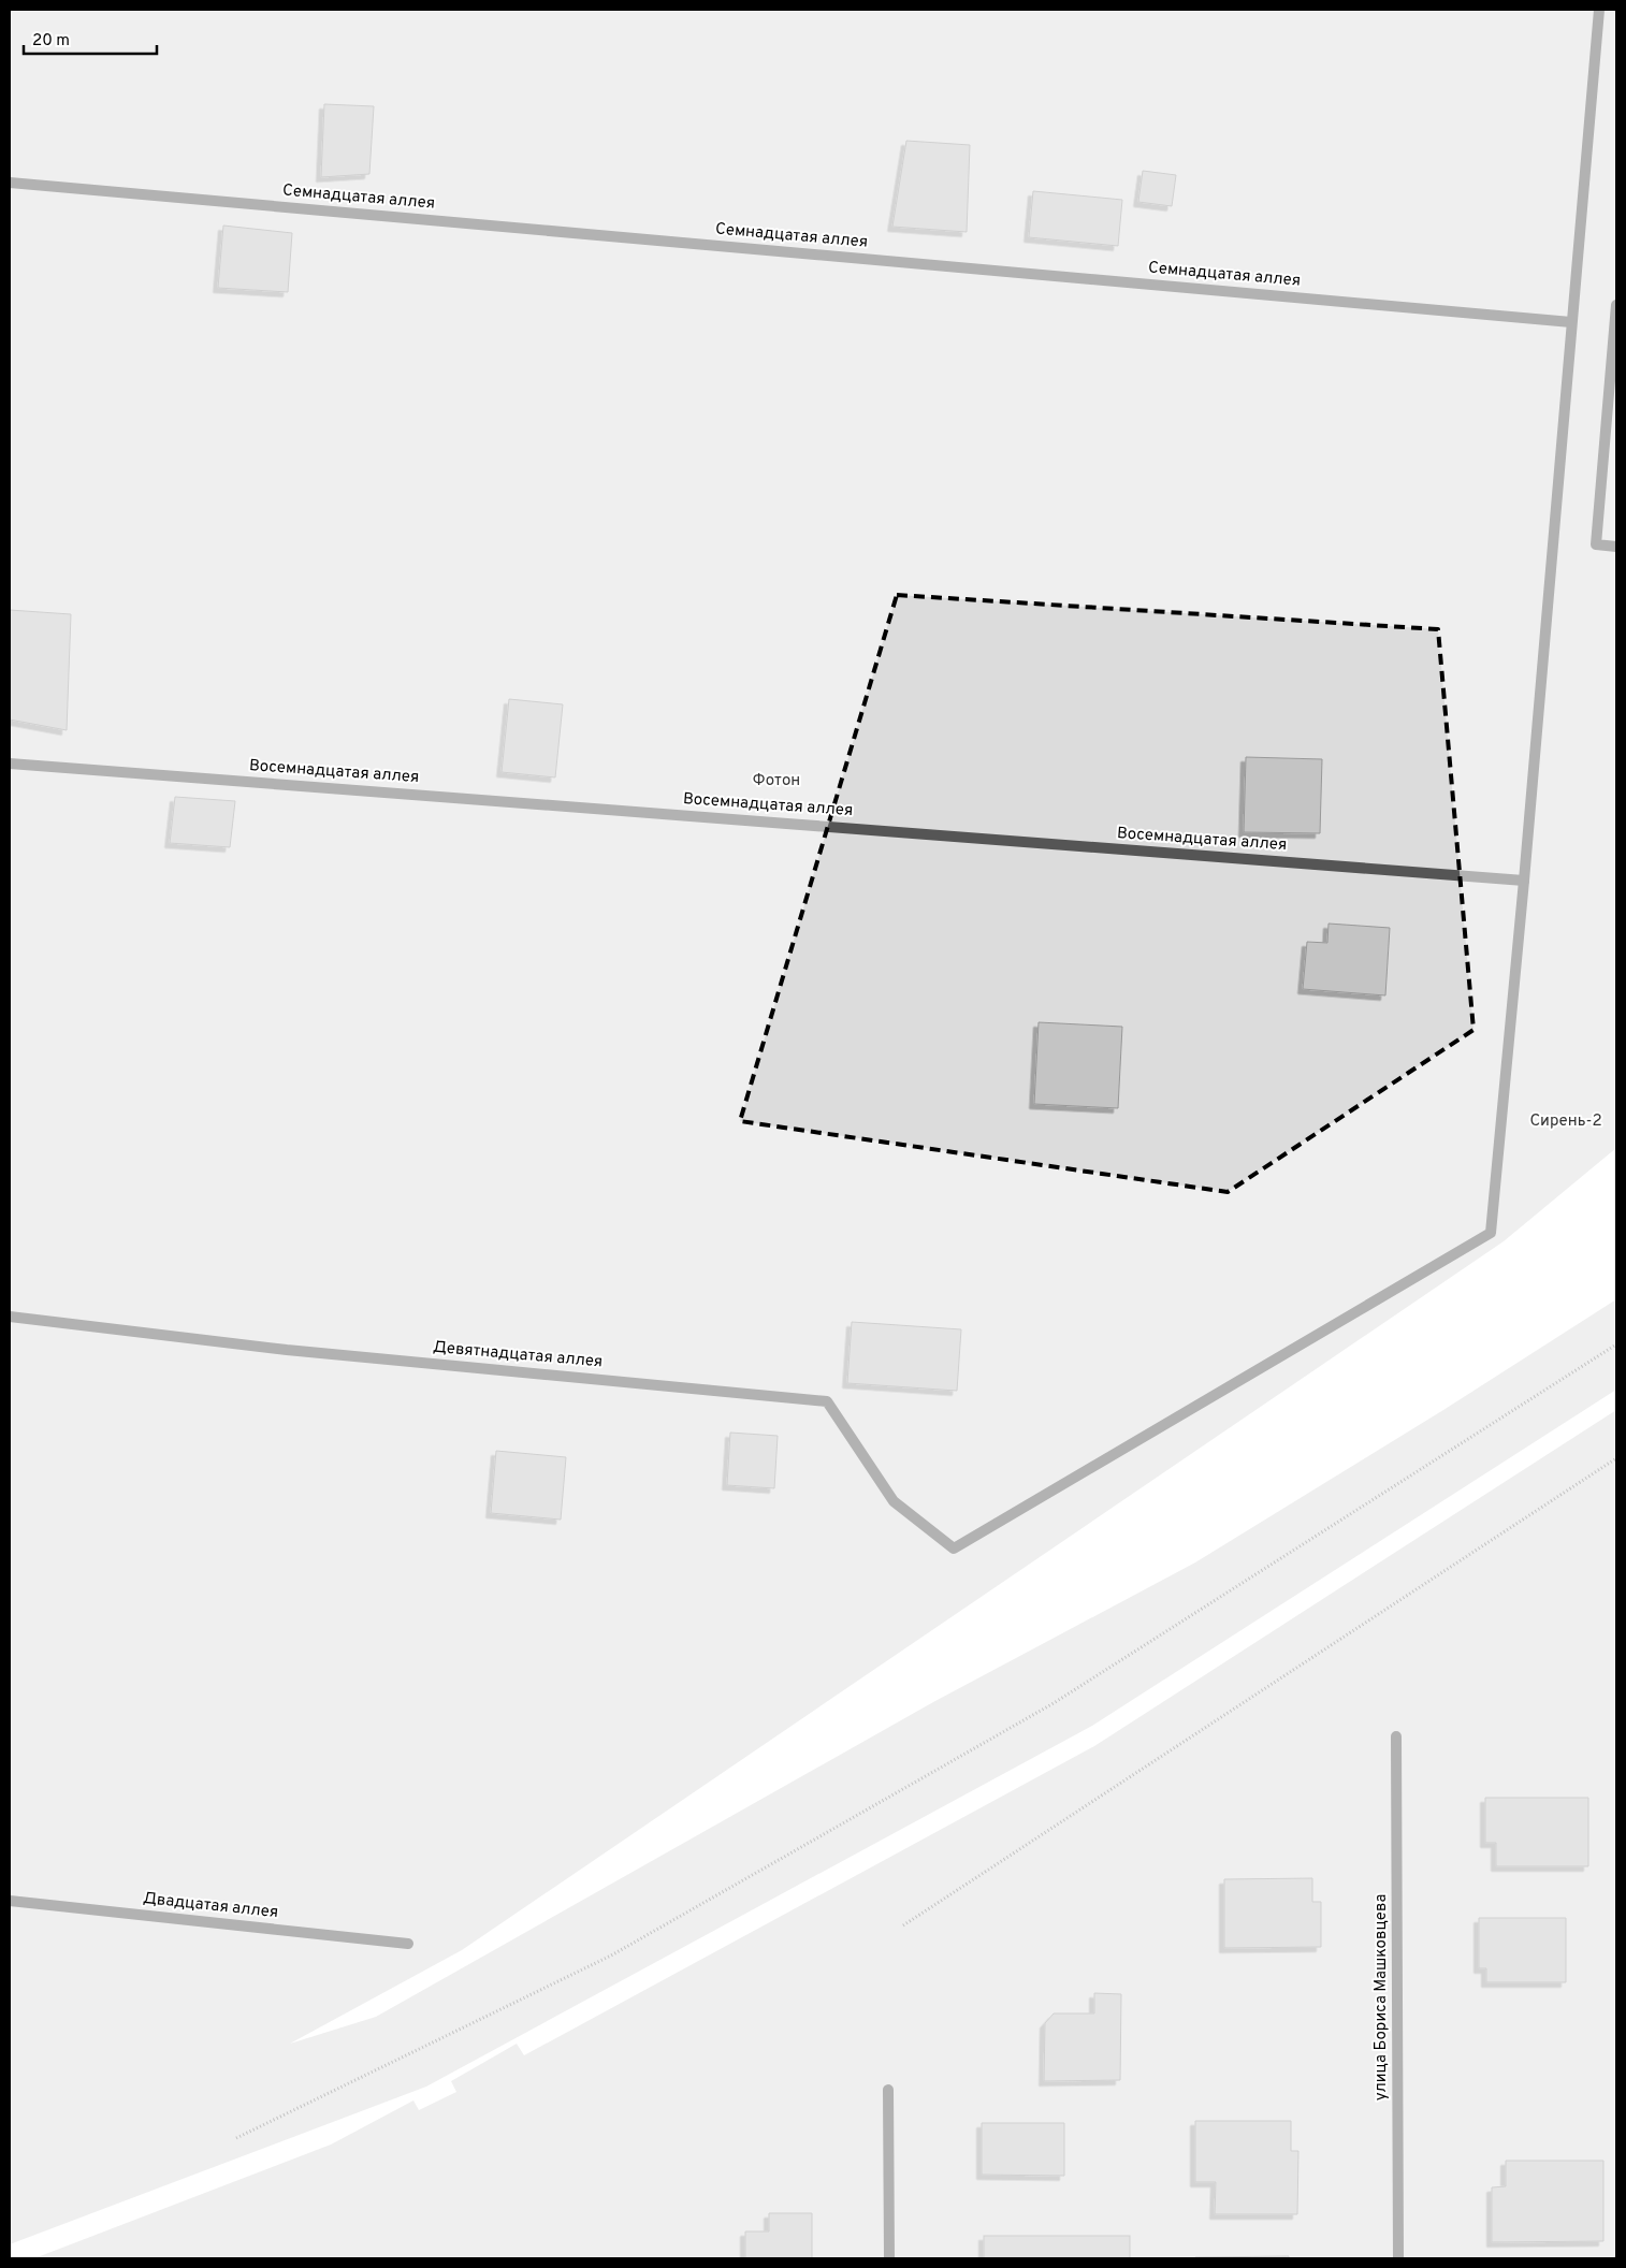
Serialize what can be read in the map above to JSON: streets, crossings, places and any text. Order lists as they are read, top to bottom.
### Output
{
  "streets": {
    "street": [
      "Семнадцатая аллея",
      "Восемнадцатая аллея",
      "Девятнадцатая аллея",
      "Двадцатая аллея",
      "улица Бориса Машковцева"
    ]
  },
  "crossings": [
    ["Восемнадцатая аллея", "Девятнадцатая аллея"]
  ],
  "parks": ["Фотон", "Сирень-2"],
  "scale_bar": "20 m"
}
